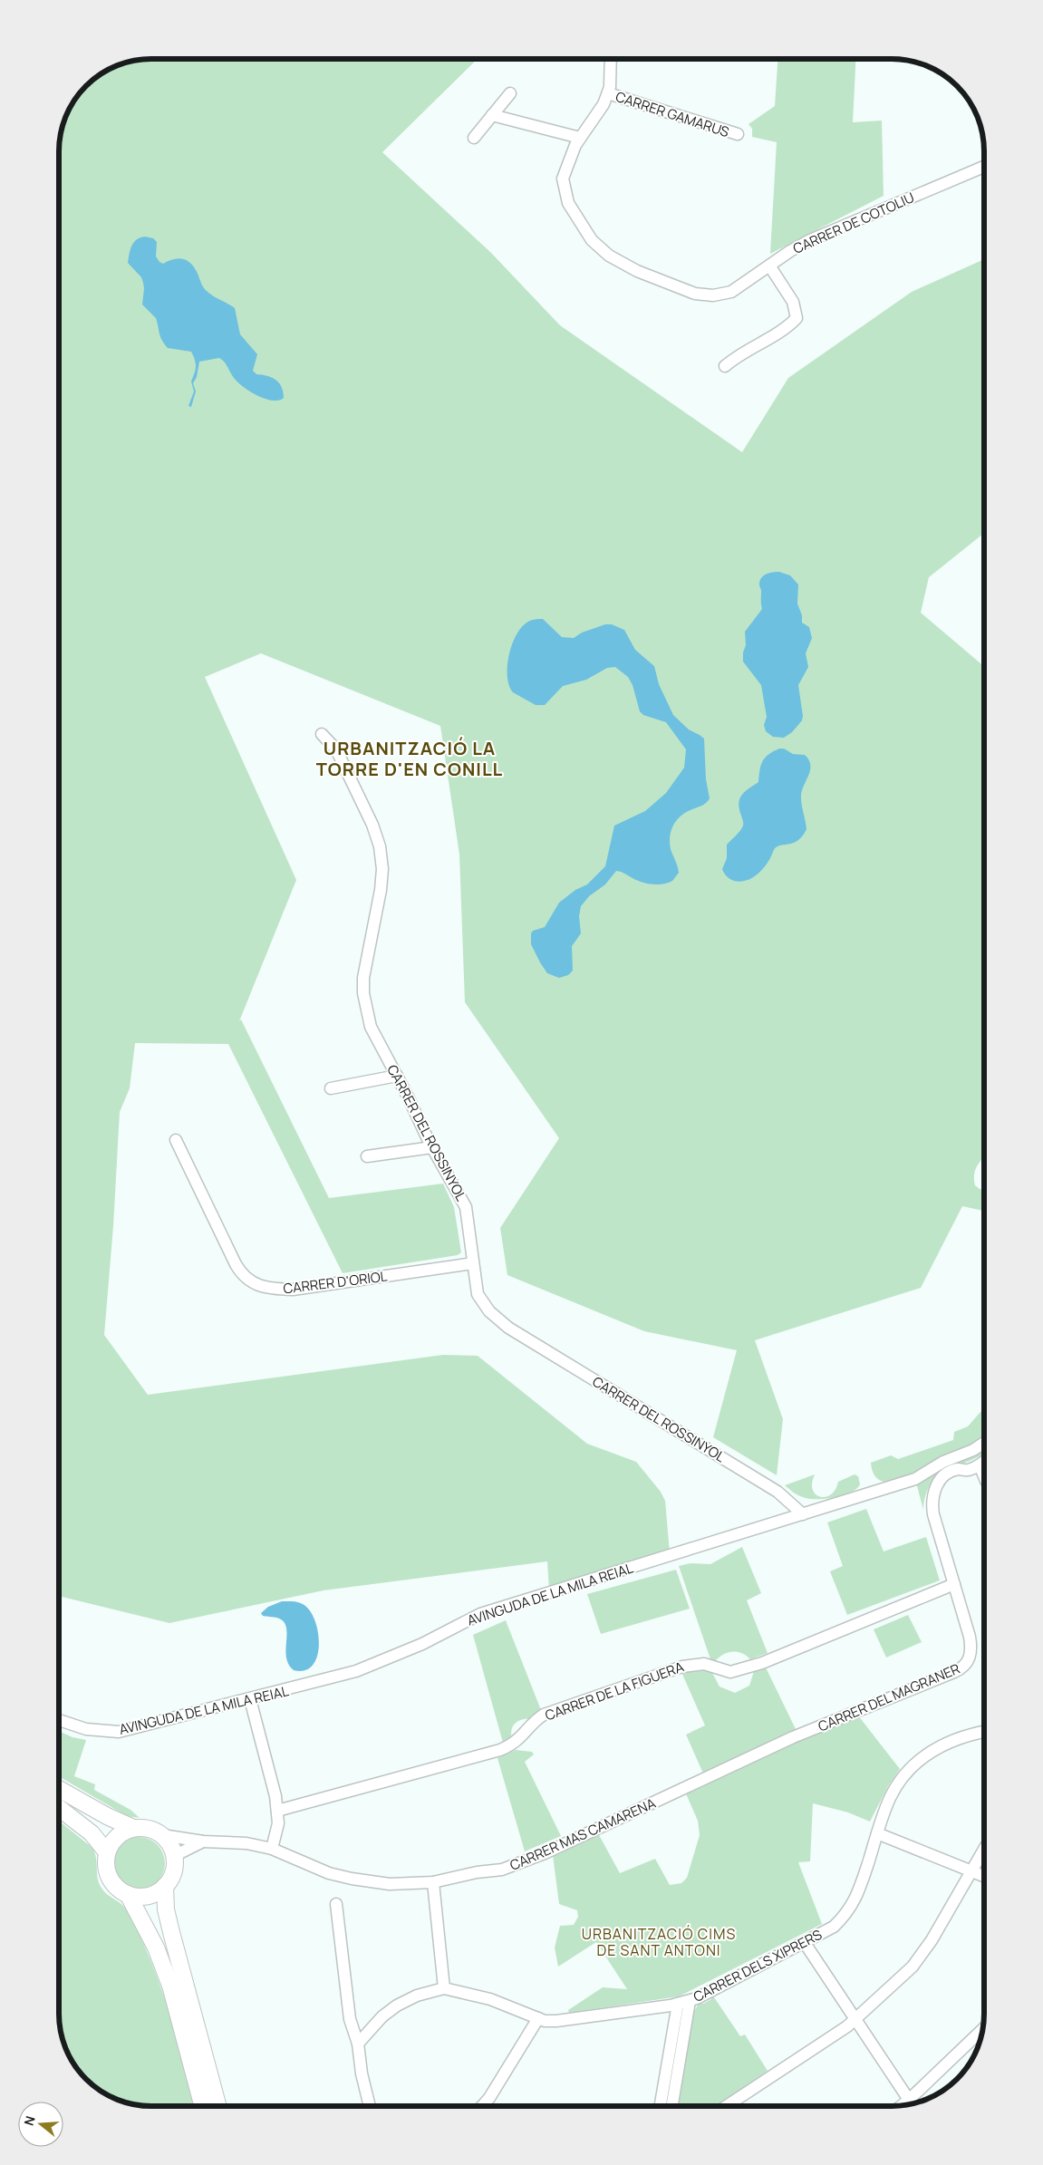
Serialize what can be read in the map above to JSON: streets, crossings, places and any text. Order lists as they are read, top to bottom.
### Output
{
  "streets": {
    "street": [
      "CARRER GAMARUS",
      "CARRER DE COTOLIU",
      "CARRER DEL ROSSINYOL",
      "CARRER D'ORIOL",
      "AVINGUDA DE LA MILA REIAL",
      "CARRER DE LA FIGUERA",
      "CARRER DEL MAGRANER",
      "CARRER MAS CAMARENA",
      "CARRER DELS XIPRERS"
    ]
  },
  "crossings": [
    ["CARRER GAMARUS", "CARRER DE COTOLIU"],
    ["CARRER DEL ROSSINYOL", "CARRER D'ORIOL"],
    ["CARRER DEL ROSSINYOL", "AVINGUDA DE LA MILA REIAL"],
    ["CARRER DE LA FIGUERA", "CARRER DEL MAGRANER"],
    ["CARRER DEL MAGRANER", "CARRER MAS CAMARENA"]
  ],
  "districts": ["URBANITZACIÓ LA TORRE D'EN CONILL", "URBANITZACIÓ CIMS DE SANT ANTONI"],
  "north": "left"
}
